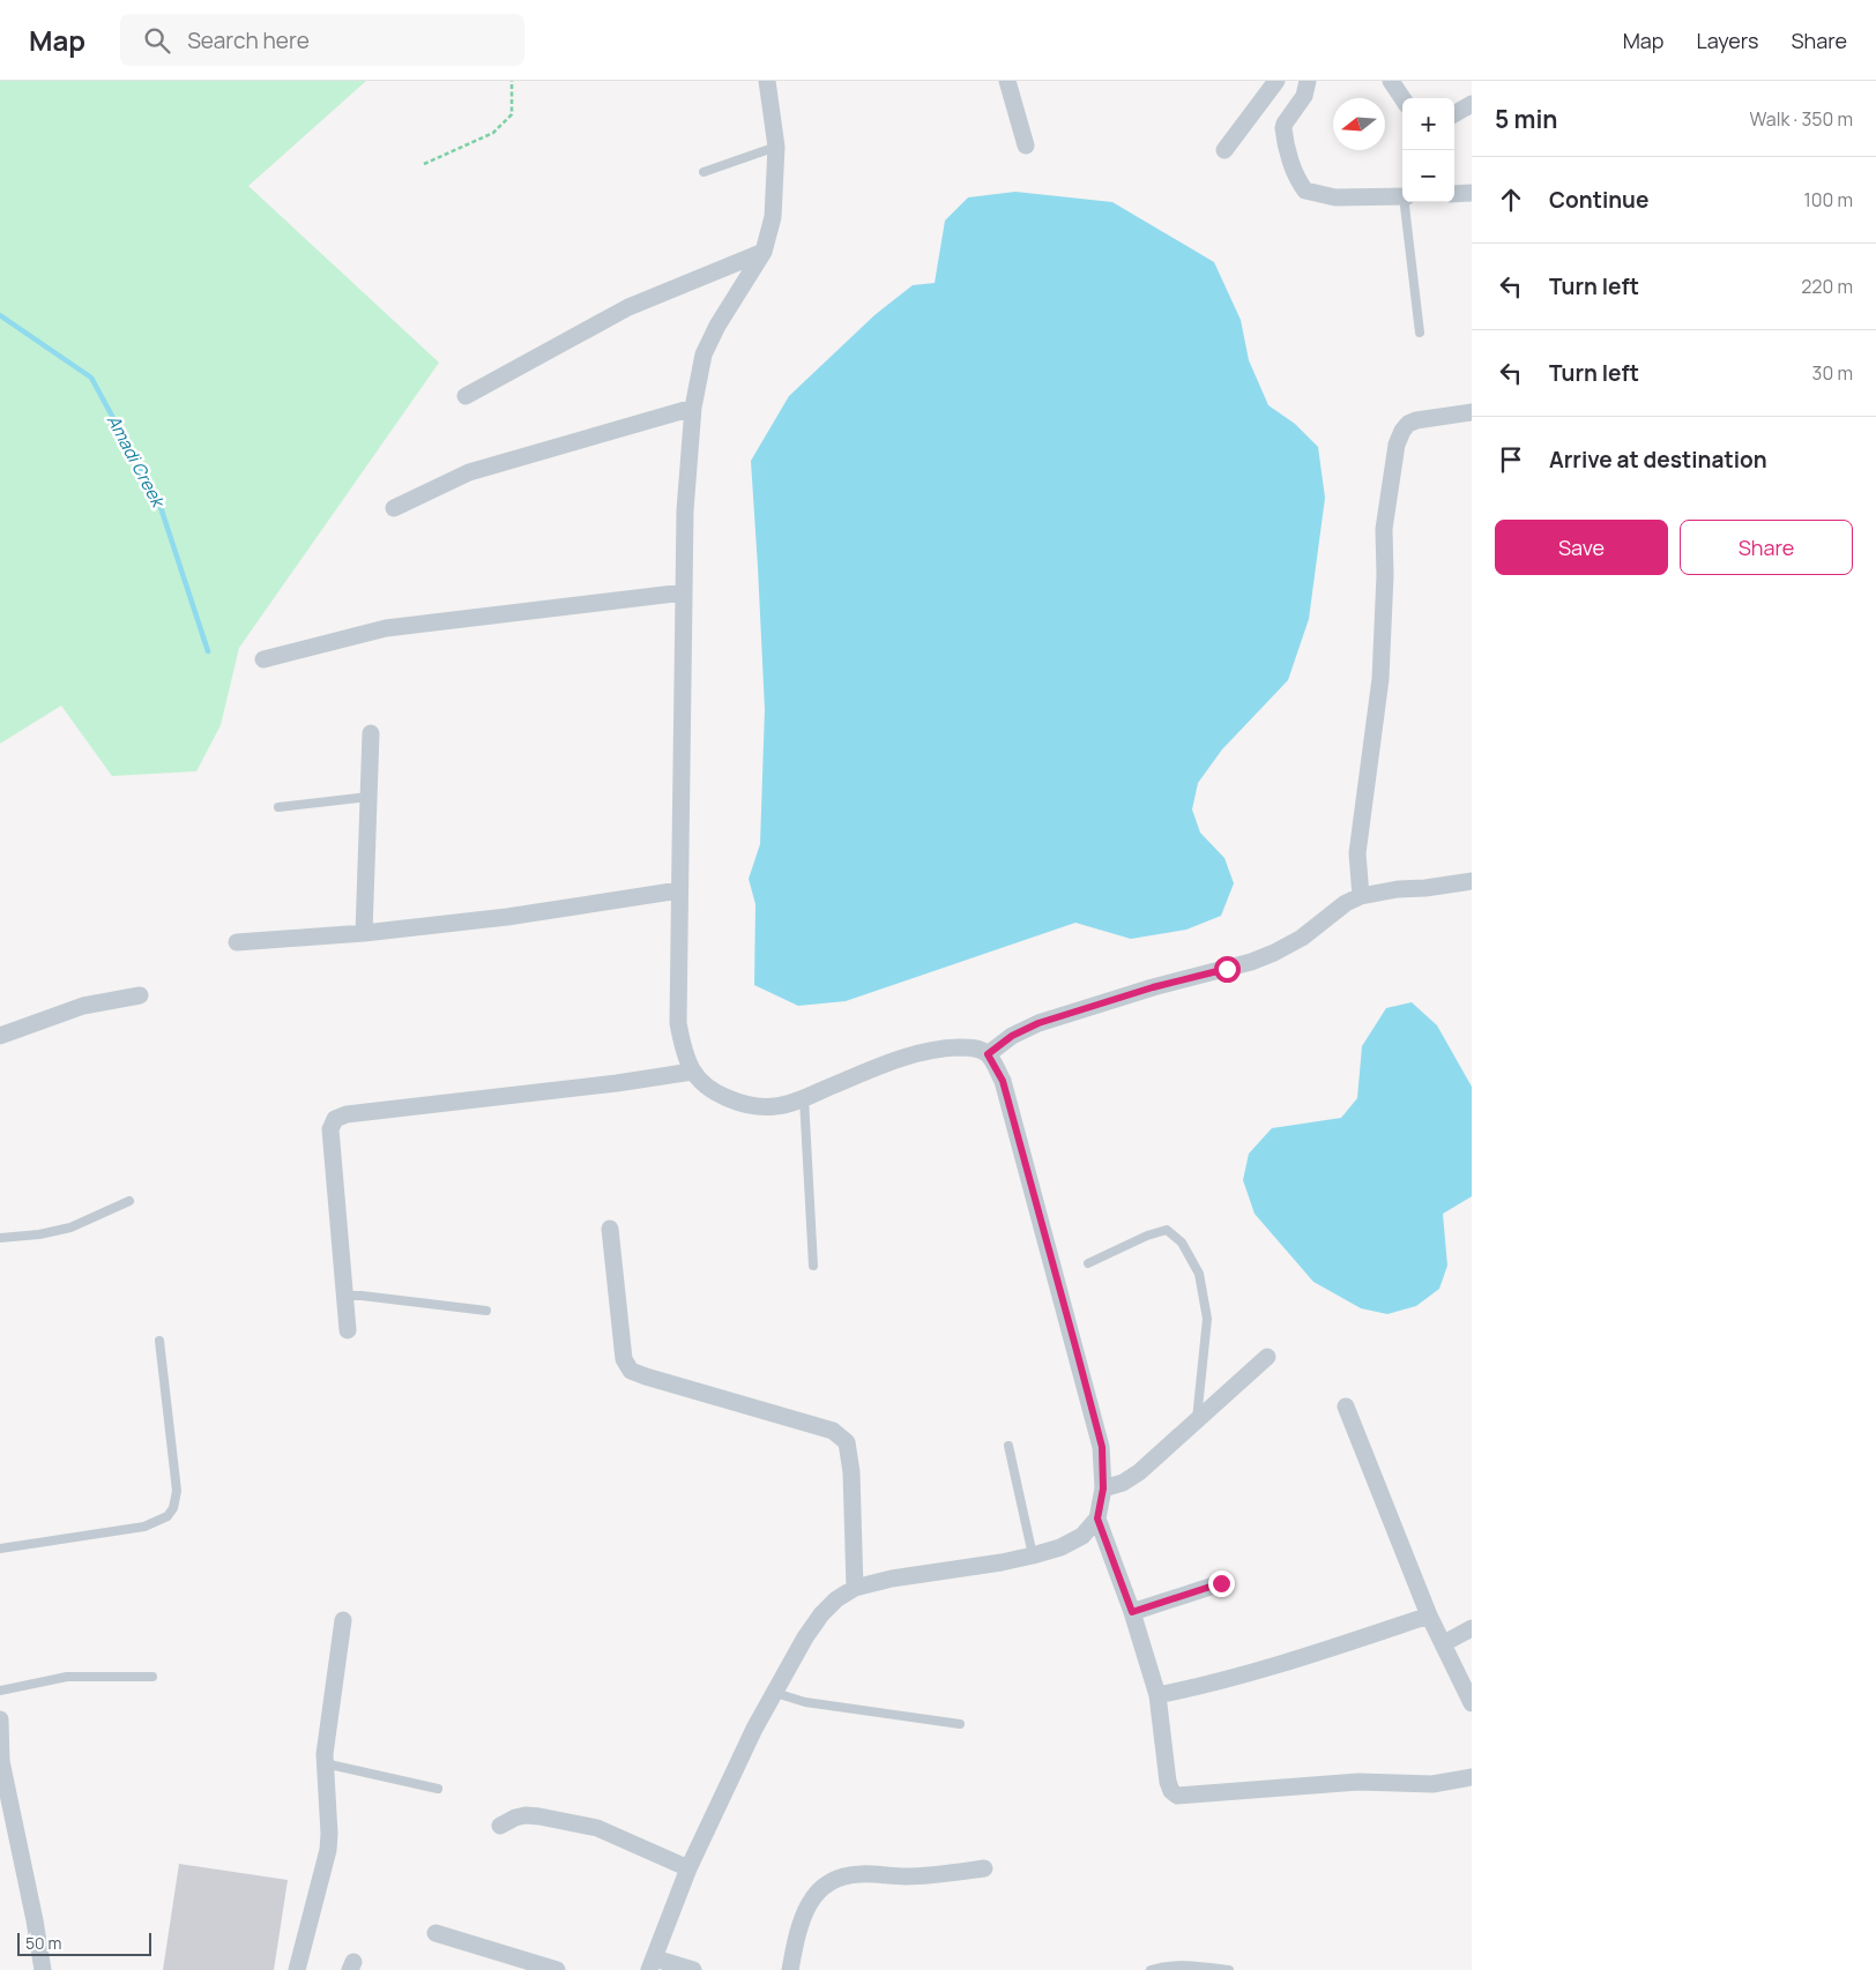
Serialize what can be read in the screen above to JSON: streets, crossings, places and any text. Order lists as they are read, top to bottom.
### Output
{
  "water": ["Amadi Creek"],
  "scale_bar": "50 m",
  "north": "left",
  "page": {
    "header": "Map",
    "search": "Search here",
    "nav": ["Map", "Layers", "Share"],
    "heading": ["5 min", "Walk · 350 m"],
    "map_buttons": ["+", "−"],
    "list": [
      ["Continue", "100 m"],
      ["Turn left", "220 m"],
      ["Turn left", "30 m"],
      "Arrive at destination"
    ],
    "buttons": ["Save", "Share"],
    "scale": "50 m"
  }
}
